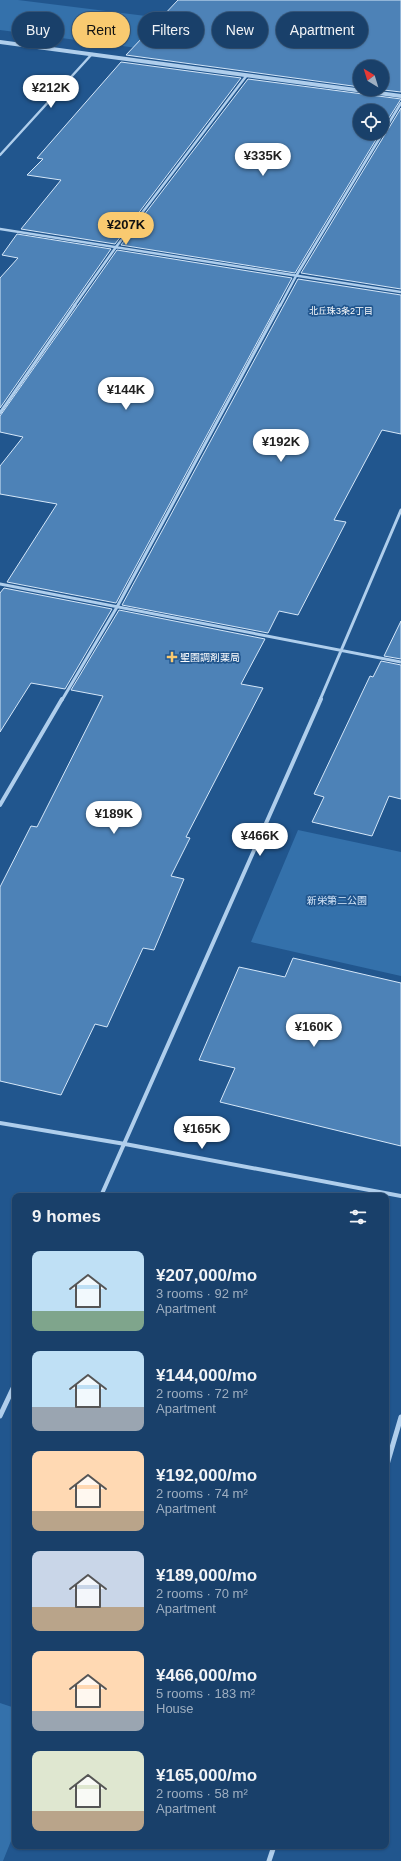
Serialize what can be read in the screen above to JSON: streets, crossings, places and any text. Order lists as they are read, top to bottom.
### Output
{
  "districts": ["北丘珠3条2丁目"],
  "parks": ["新栄第二公園"],
  "places": {
    "health": ["聖園調剤薬局"]
  },
  "north": "top left",
  "page": {
    "chip": [
      "Buy",
      "Rent",
      "Filters",
      "New",
      "Apartment"
    ],
    "price": [
      "¥212K",
      "¥335K",
      "¥207K",
      "¥144K",
      "¥192K",
      "¥189K",
      "¥466K",
      "¥160K",
      "¥165K"
    ],
    "heading": "9 homes",
    "list": [
      {
        "name": "¥207,000/mo",
        "note": "3 rooms · 92 m² · Apartment"
      },
      {
        "name": "¥144,000/mo",
        "note": "2 rooms · 72 m² · Apartment"
      },
      {
        "name": "¥192,000/mo",
        "note": "2 rooms · 74 m² · Apartment"
      },
      {
        "name": "¥189,000/mo",
        "note": "2 rooms · 70 m² · Apartment"
      },
      {
        "name": "¥466,000/mo",
        "note": "5 rooms · 183 m² · House"
      },
      {
        "name": "¥165,000/mo",
        "note": "2 rooms · 58 m² · Apartment"
      }
    ]
  }
}
